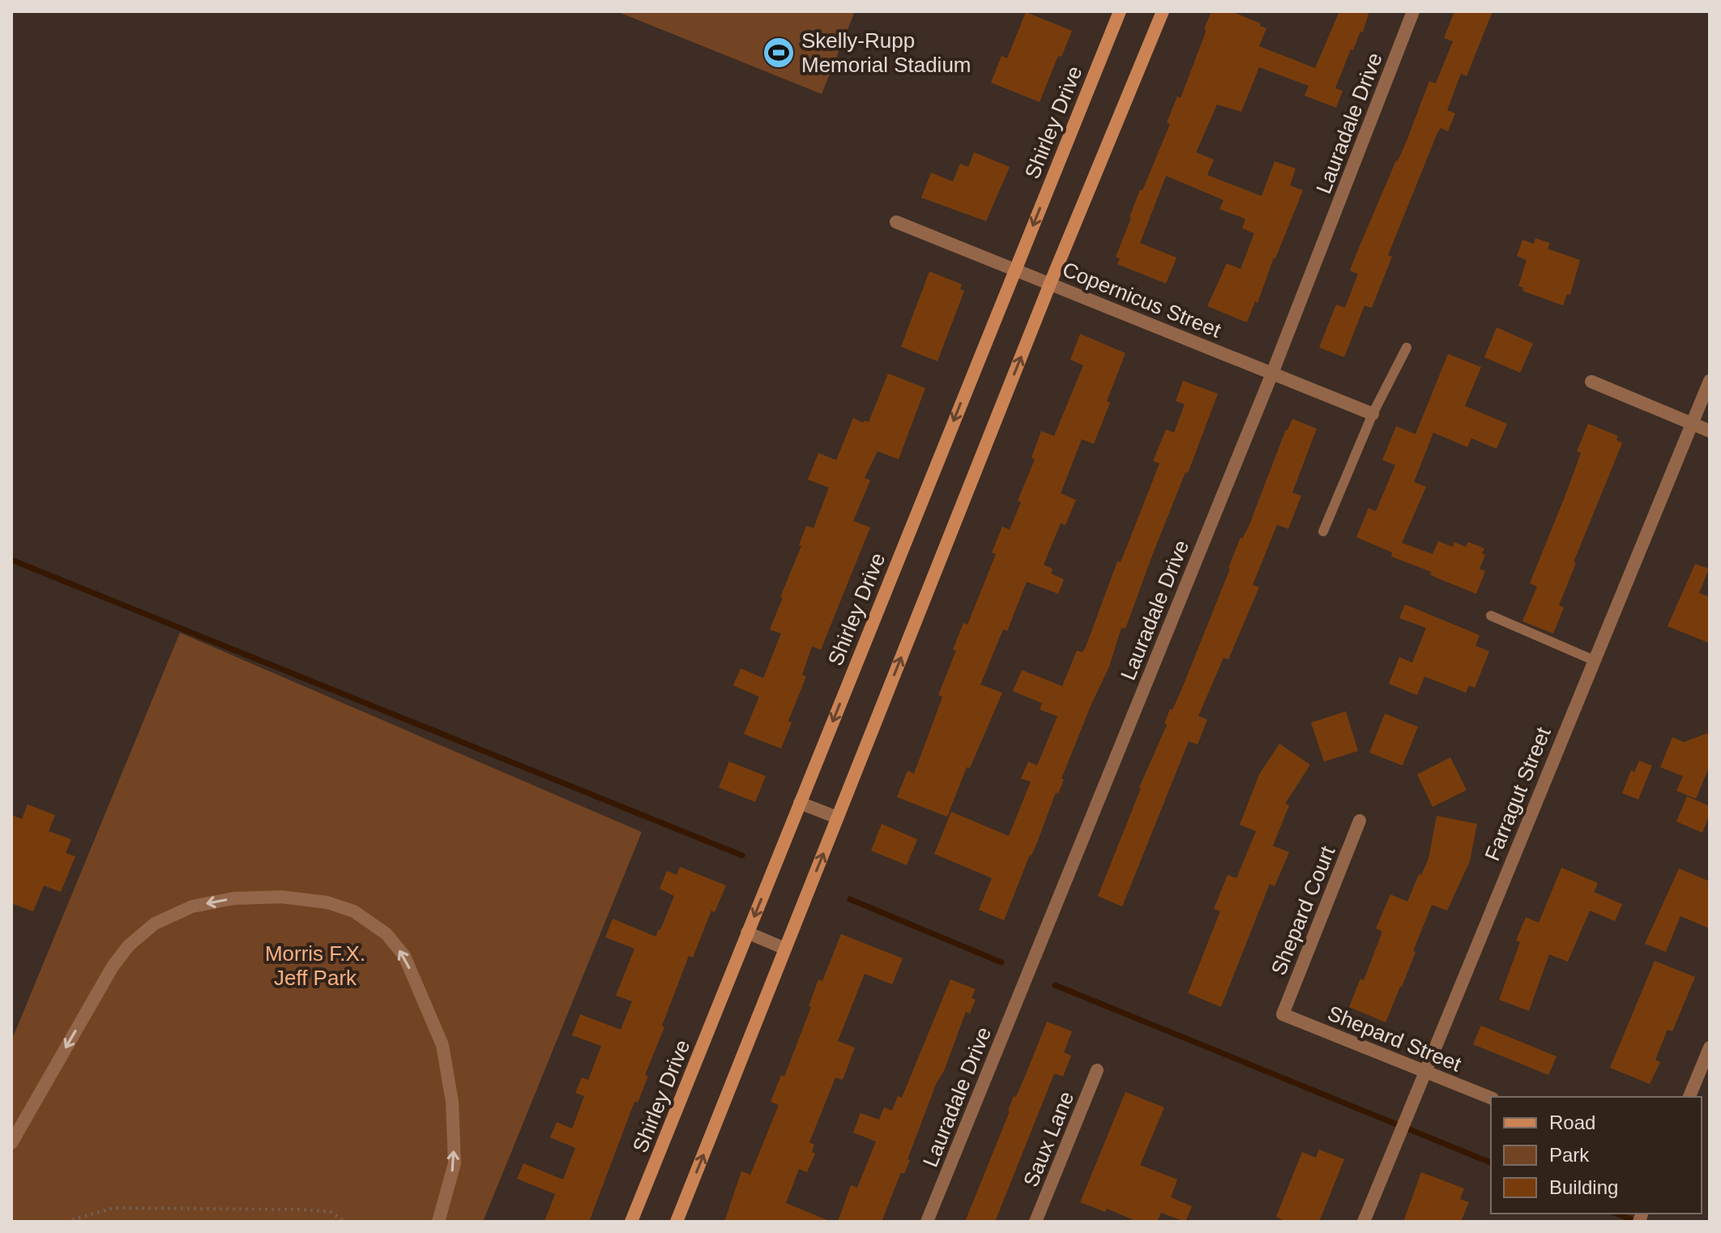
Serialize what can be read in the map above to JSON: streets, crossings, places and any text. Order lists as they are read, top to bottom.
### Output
{
  "streets": {
    "street": [
      "Shirley Drive",
      "Lauradale Drive",
      "Copernicus Street",
      "Farragut Street",
      "Shepard Court",
      "Shepard Street",
      "Saux Lane"
    ]
  },
  "crossings": [
    ["Shirley Drive", "Copernicus Street"],
    ["Lauradale Drive", "Copernicus Street"],
    ["Farragut Street", "Shepard Street"],
    ["Shepard Court", "Shepard Street"]
  ],
  "parks": ["Morris F.X. Jeff Park"],
  "places": {
    "sports": ["Skelly-Rupp Memorial Stadium"]
  },
  "legend": ["Road", "Park", "Building"]
}
